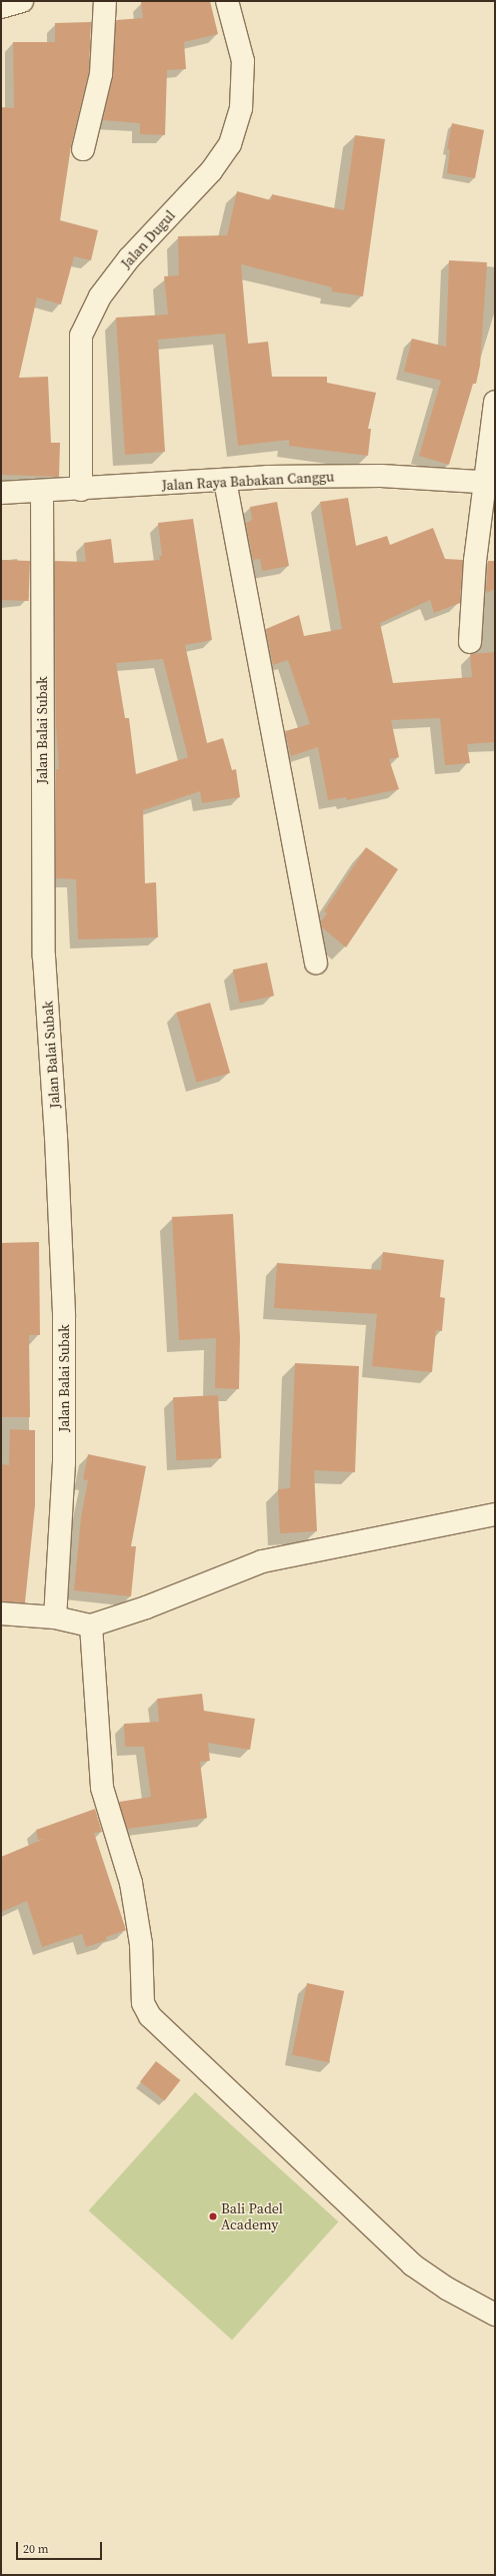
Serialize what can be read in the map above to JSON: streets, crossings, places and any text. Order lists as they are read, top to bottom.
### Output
{
  "streets": {
    "street": ["Jalan Dugul", "Jalan Raya Babakan Canggu", "Jalan Balai Subak"]
  },
  "crossings": [
    ["Jalan Dugul", "Jalan Raya Babakan Canggu"],
    ["Jalan Raya Babakan Canggu", "Jalan Balai Subak"]
  ],
  "places": ["Bali Padel Academy"],
  "scale_bar": "20 m"
}
